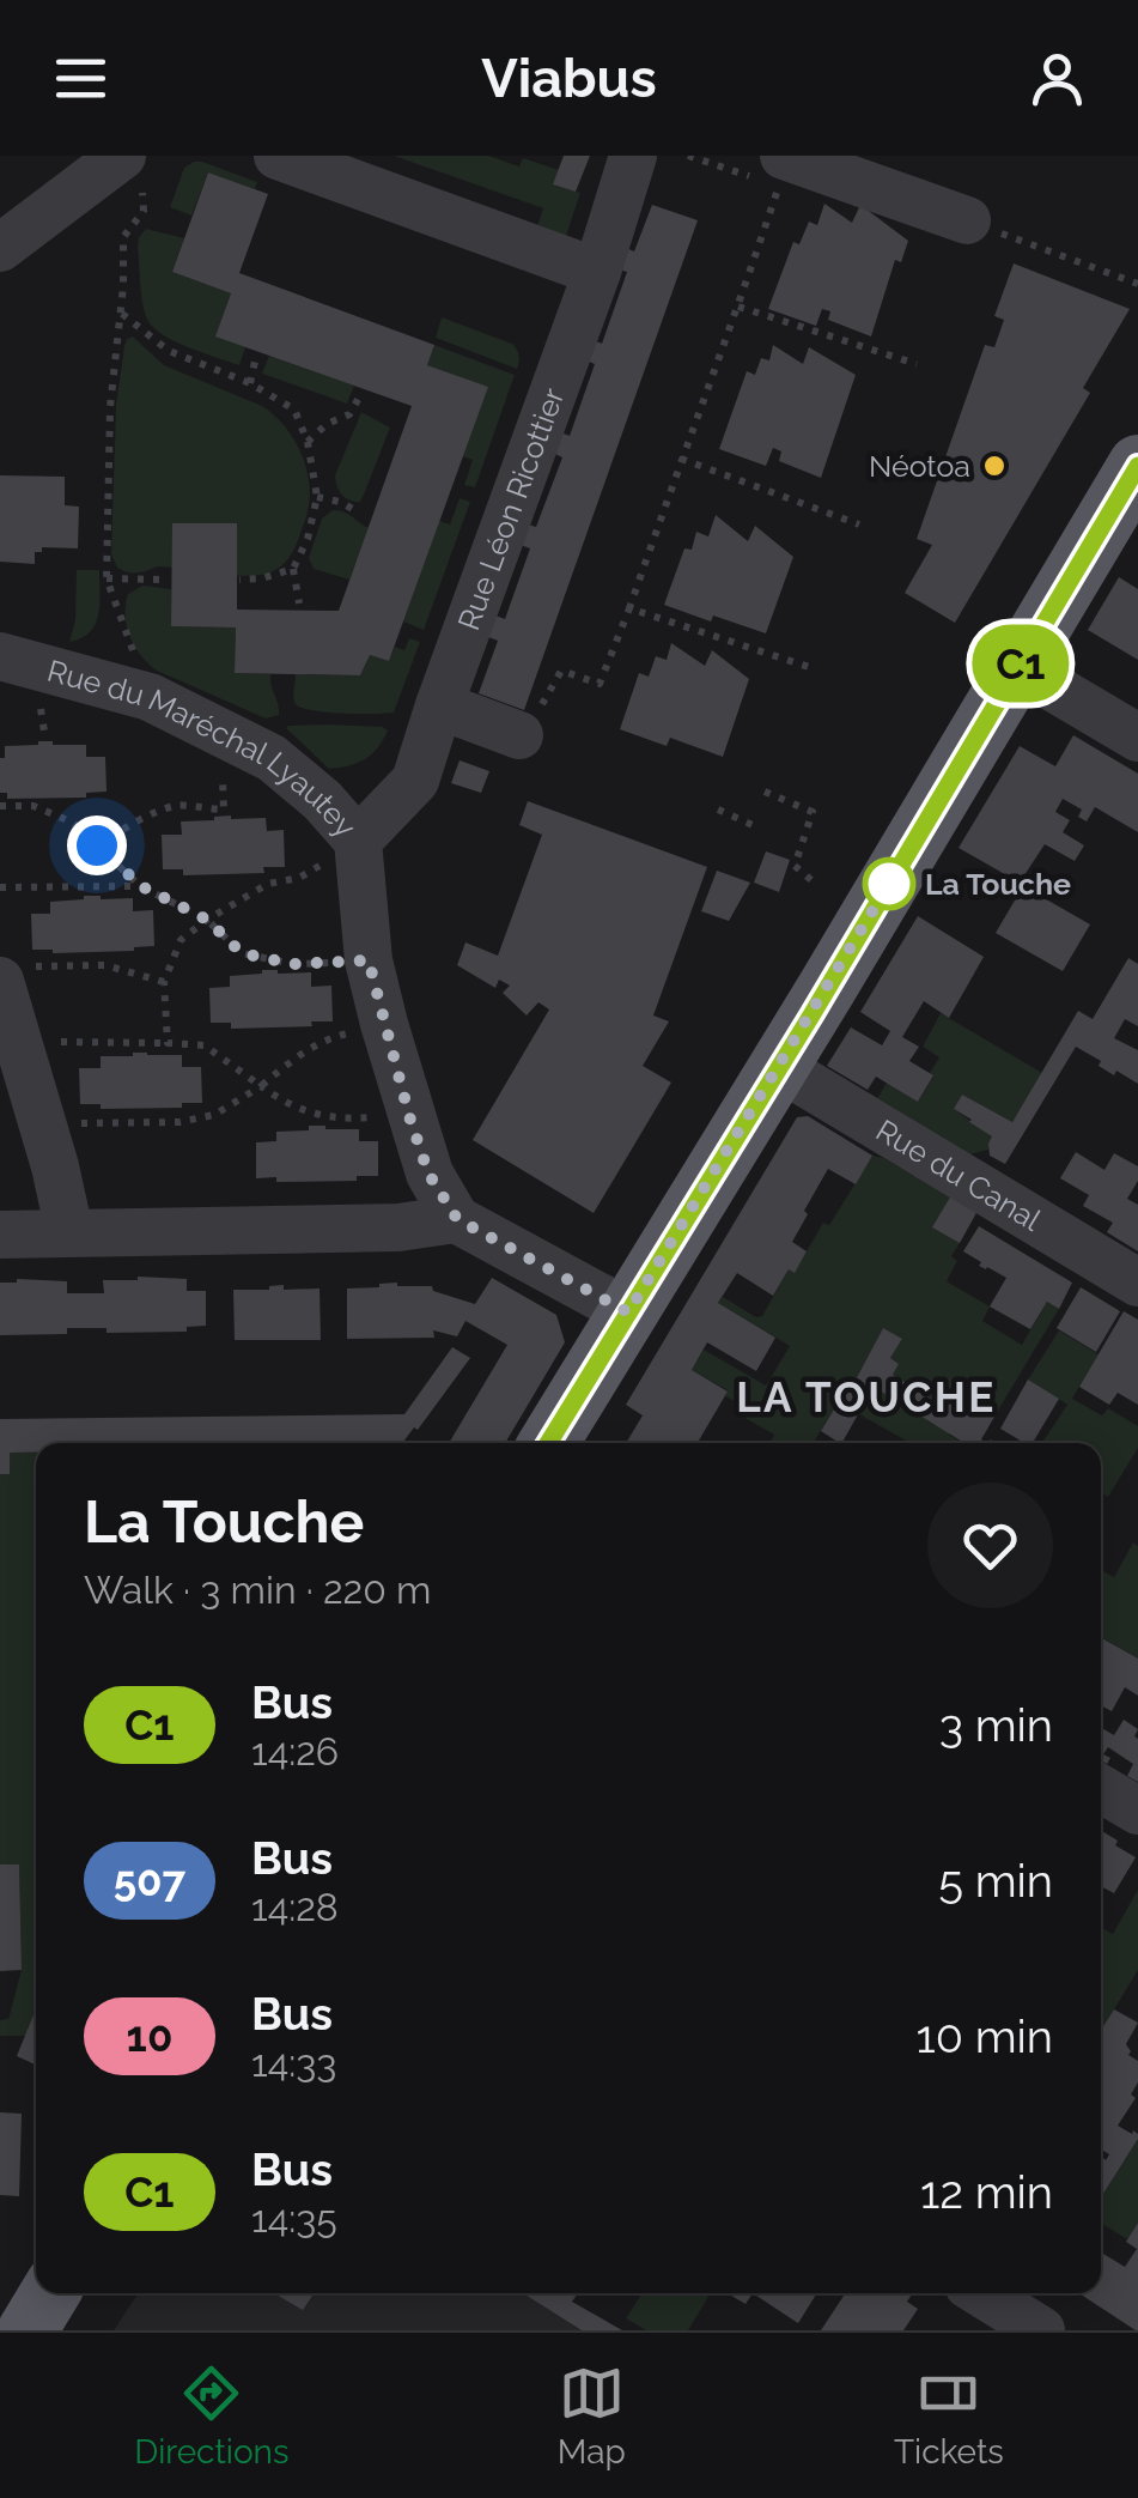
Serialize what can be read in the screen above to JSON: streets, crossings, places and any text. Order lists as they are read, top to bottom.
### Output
{
  "streets": {
    "street": ["Rue Léon Ricottier", "Rue du Maréchal Lyautey", "Rue du Canal"]
  },
  "crossings": [
    ["Rue Léon Ricottier", "Rue du Maréchal Lyautey"]
  ],
  "districts": ["LA TOUCHE"],
  "places": ["Néotoa", "La Touche"],
  "lines": ["bus line C1"],
  "page": {
    "header": "Viabus",
    "on_map": "C1",
    "heading": ["La Touche", "Walk · 3 min · 220 m"],
    "list": [
      {
        "mark": "C1",
        "name": "Bus",
        "note": "14:26",
        "value": "3 min"
      },
      {
        "mark": "507",
        "name": "Bus",
        "note": "14:28",
        "value": "5 min"
      },
      {
        "mark": "10",
        "name": "Bus",
        "note": "14:33",
        "value": "10 min"
      },
      {
        "mark": "C1",
        "name": "Bus",
        "note": "14:35",
        "value": "12 min"
      }
    ],
    "tabs": ["Directions", "Map", "Tickets"]
  }
}
